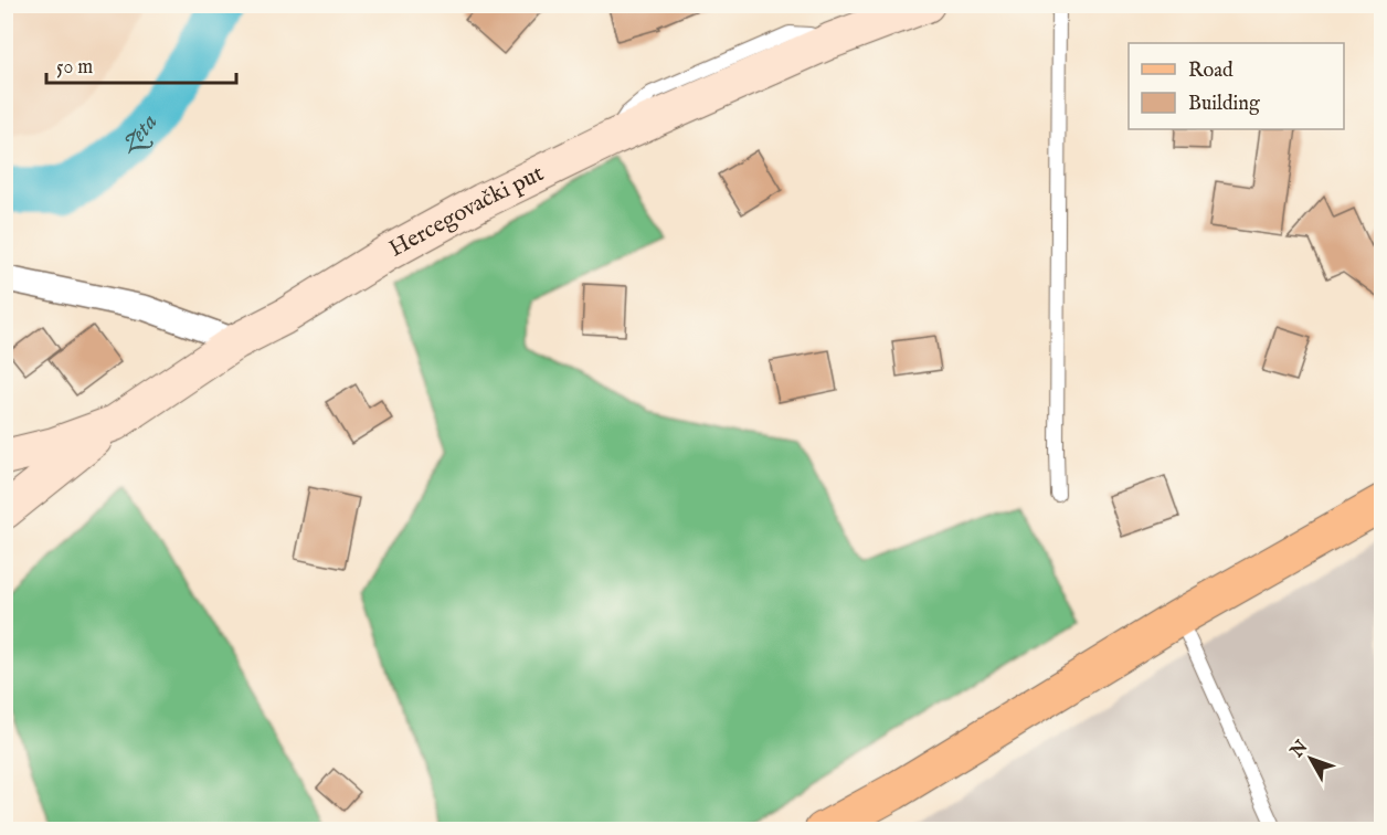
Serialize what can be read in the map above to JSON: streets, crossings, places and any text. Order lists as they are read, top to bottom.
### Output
{
  "streets": {
    "main road": ["Hercegovački put"]
  },
  "water": ["Zeta"],
  "legend": ["Road", "Building"],
  "scale_bar": "50 m",
  "north": "top left"
}
